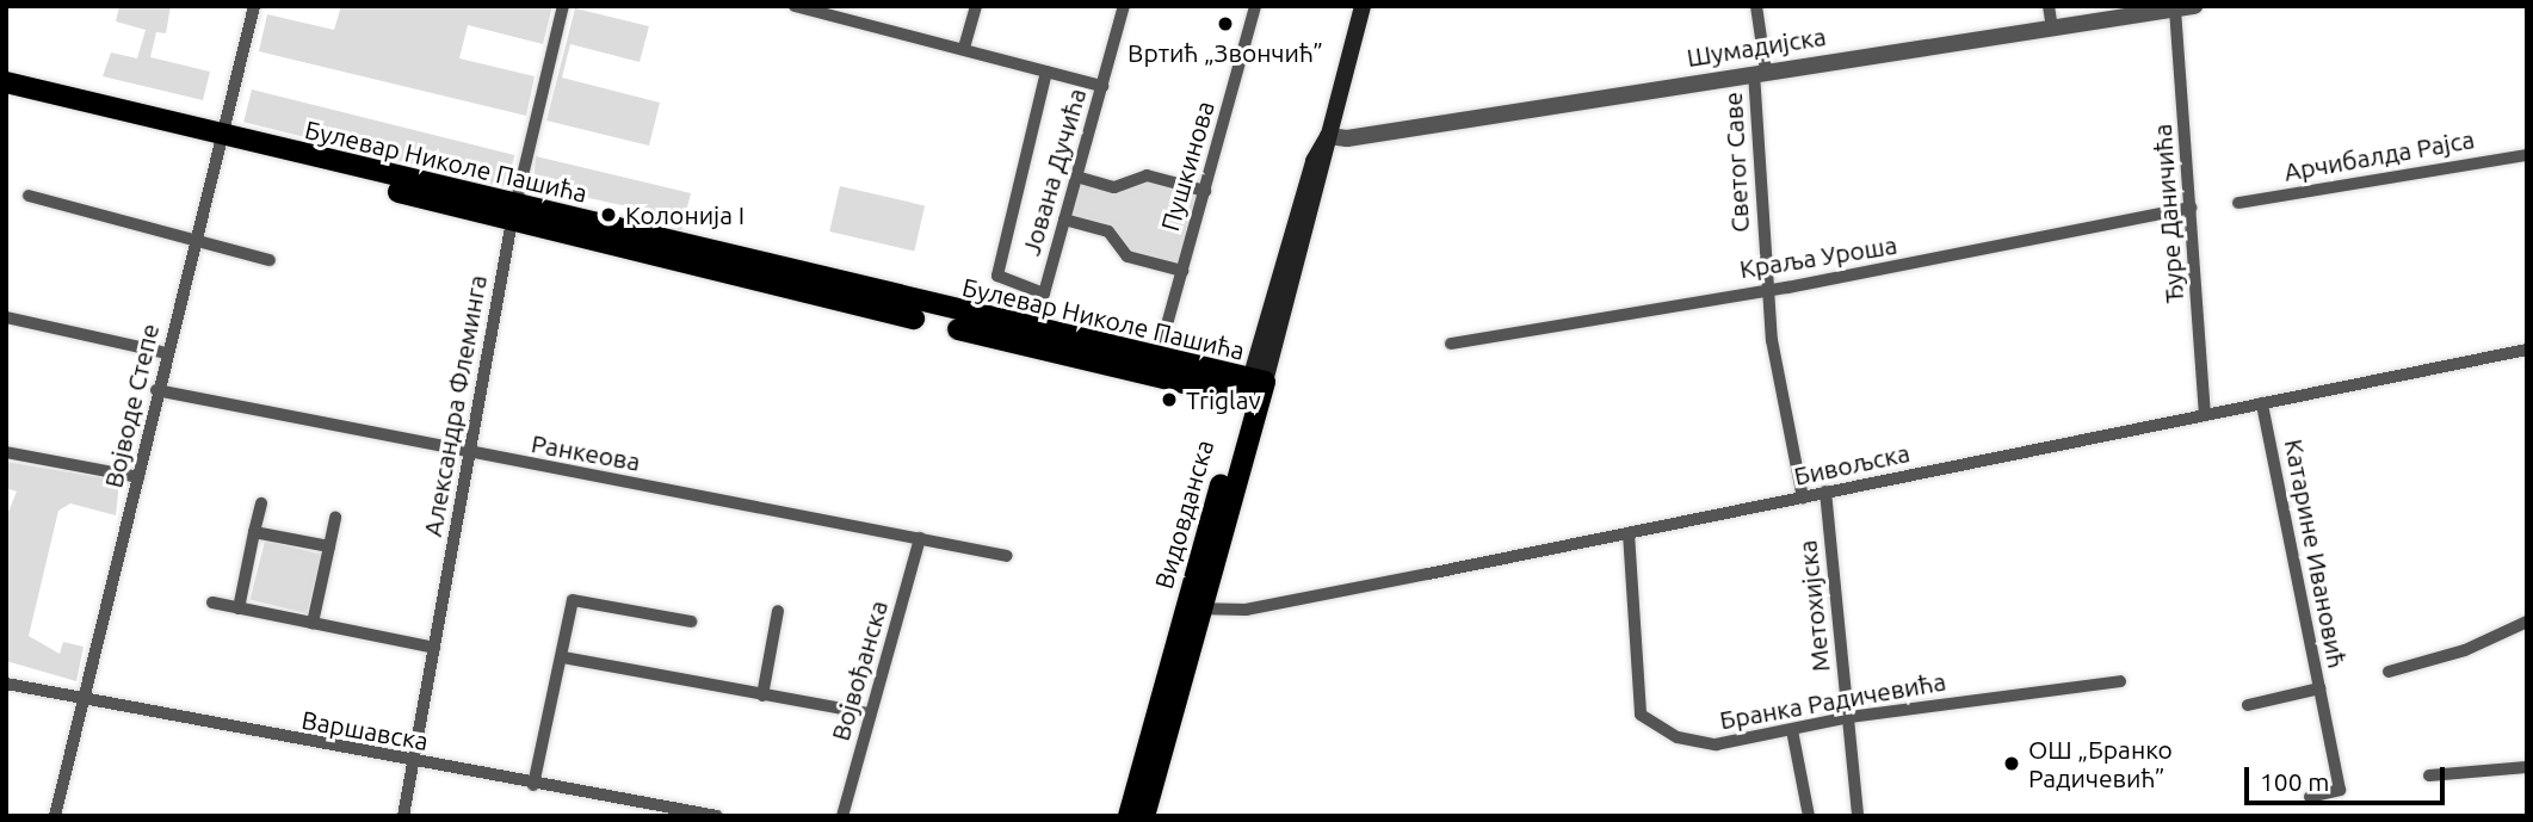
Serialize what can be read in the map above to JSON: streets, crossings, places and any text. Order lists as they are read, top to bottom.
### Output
{
  "streets": {
    "main road": ["Булевар Николе Пашића", "Видовданска"],
    "street": [
      "Шумадијска",
      "Арчибалда Рајса",
      "Светог Саве",
      "Пушкинова",
      "Јована Дучића",
      "Ђуре Даничића",
      "Краља Уроша",
      "Војводе Степе",
      "Александра Флеминга",
      "Ранкеова",
      "Бивољска",
      "Катарине Ивановић",
      "Метохијска",
      "Војвођанска",
      "Бранка Радичевића",
      "Варшавска"
    ]
  },
  "crossings": [
    ["Шумадијска", "Светог Саве"],
    ["Шумадијска", "Ђуре Даничића"],
    ["Шумадијска", "Видовданска"],
    ["Булевар Николе Пашића", "Војводе Степе"],
    ["Булевар Николе Пашића", "Александра Флеминга"],
    ["Булевар Николе Пашића", "Видовданска"],
    ["Светог Саве", "Краља Уроша"],
    ["Светог Саве", "Бивољска"],
    ["Ђуре Даничића", "Краља Уроша"],
    ["Ђуре Даничића", "Бивољска"],
    ["Војводе Степе", "Ранкеова"],
    ["Војводе Степе", "Варшавска"],
    ["Александра Флеминга", "Ранкеова"],
    ["Александра Флеминга", "Варшавска"],
    ["Ранкеова", "Војвођанска"],
    ["Бивољска", "Видовданска"],
    ["Бивољска", "Катарине Ивановић"],
    ["Бивољска", "Метохијска"],
    ["Бивољска", "Бранка Радичевића"],
    ["Метохијска", "Бранка Радичевића"]
  ],
  "places": [
    "Вртић „Звончић”",
    "Колонија I",
    "Triglav",
    "ОШ „Бранко Радичевић”"
  ],
  "scale_bar": "100 m"
}
